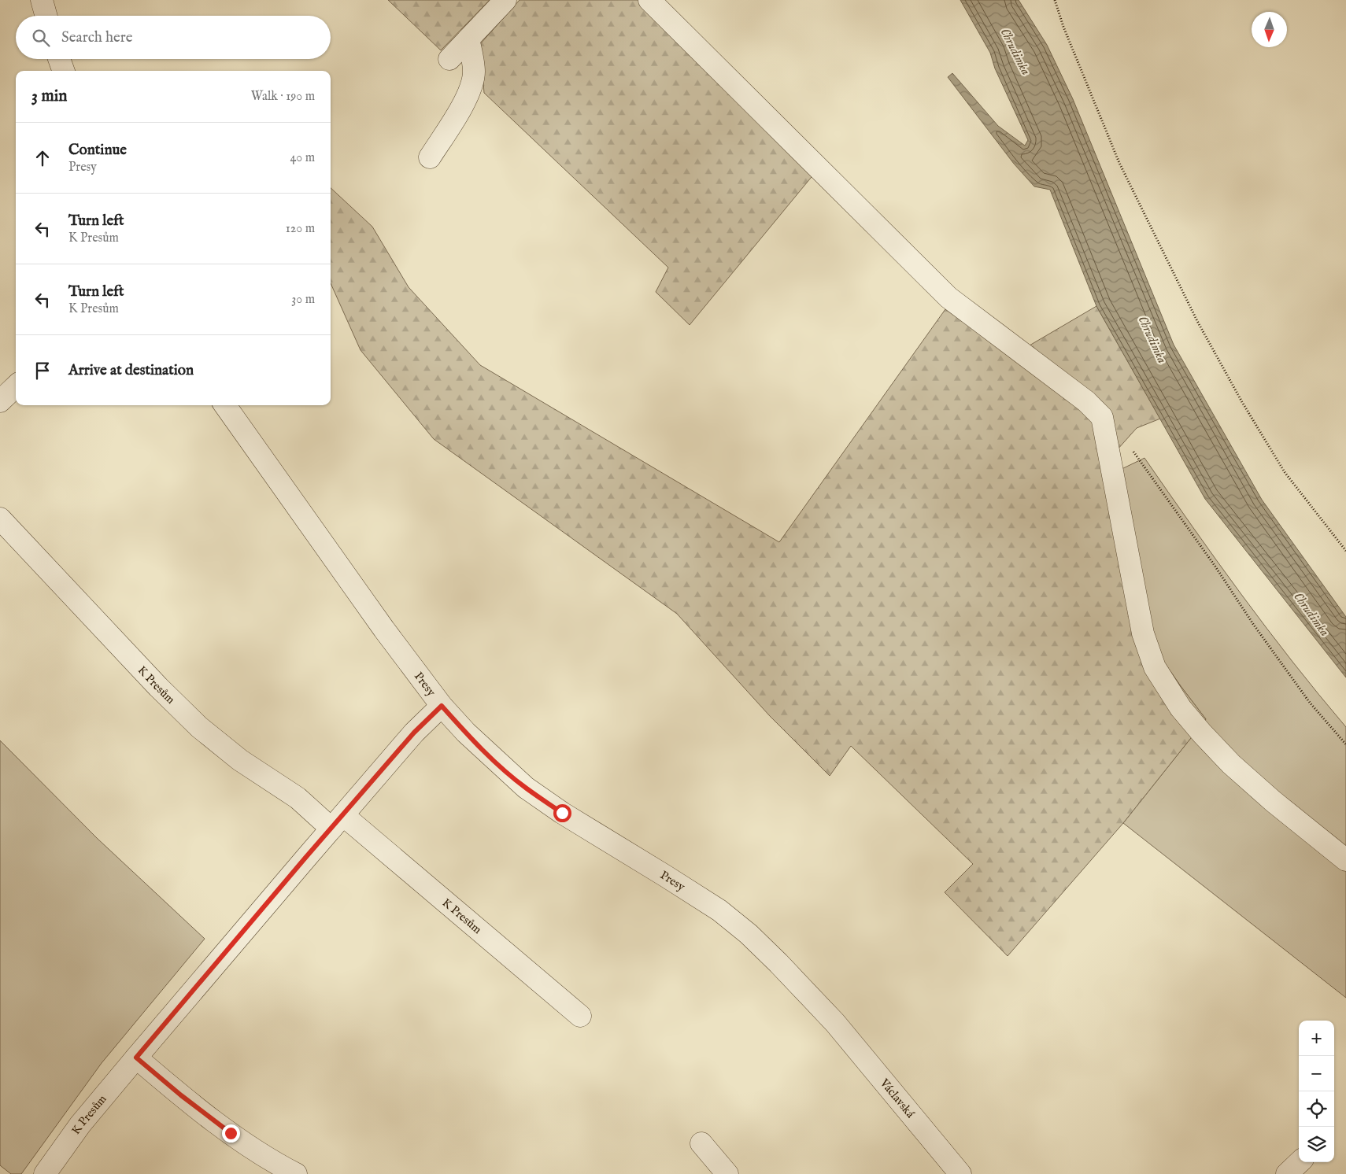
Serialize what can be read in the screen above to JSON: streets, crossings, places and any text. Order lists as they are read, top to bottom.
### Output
{
  "streets": {
    "street": ["K Presům", "Presy", "Václavská"]
  },
  "crossings": [
    ["K Presům", "Presy"],
    ["Presy", "Václavská"]
  ],
  "water": ["Chrudimka"],
  "north": "bottom",
  "page": {
    "search": "Search here",
    "heading": ["3 min", "Walk · 190 m"],
    "list": [
      ["Continue", "Presy", "40 m"],
      ["Turn left", "K Presům", "120 m"],
      ["Turn left", "K Presům", "30 m"],
      "Arrive at destination"
    ],
    "map_buttons": ["+", "−"]
  }
}
